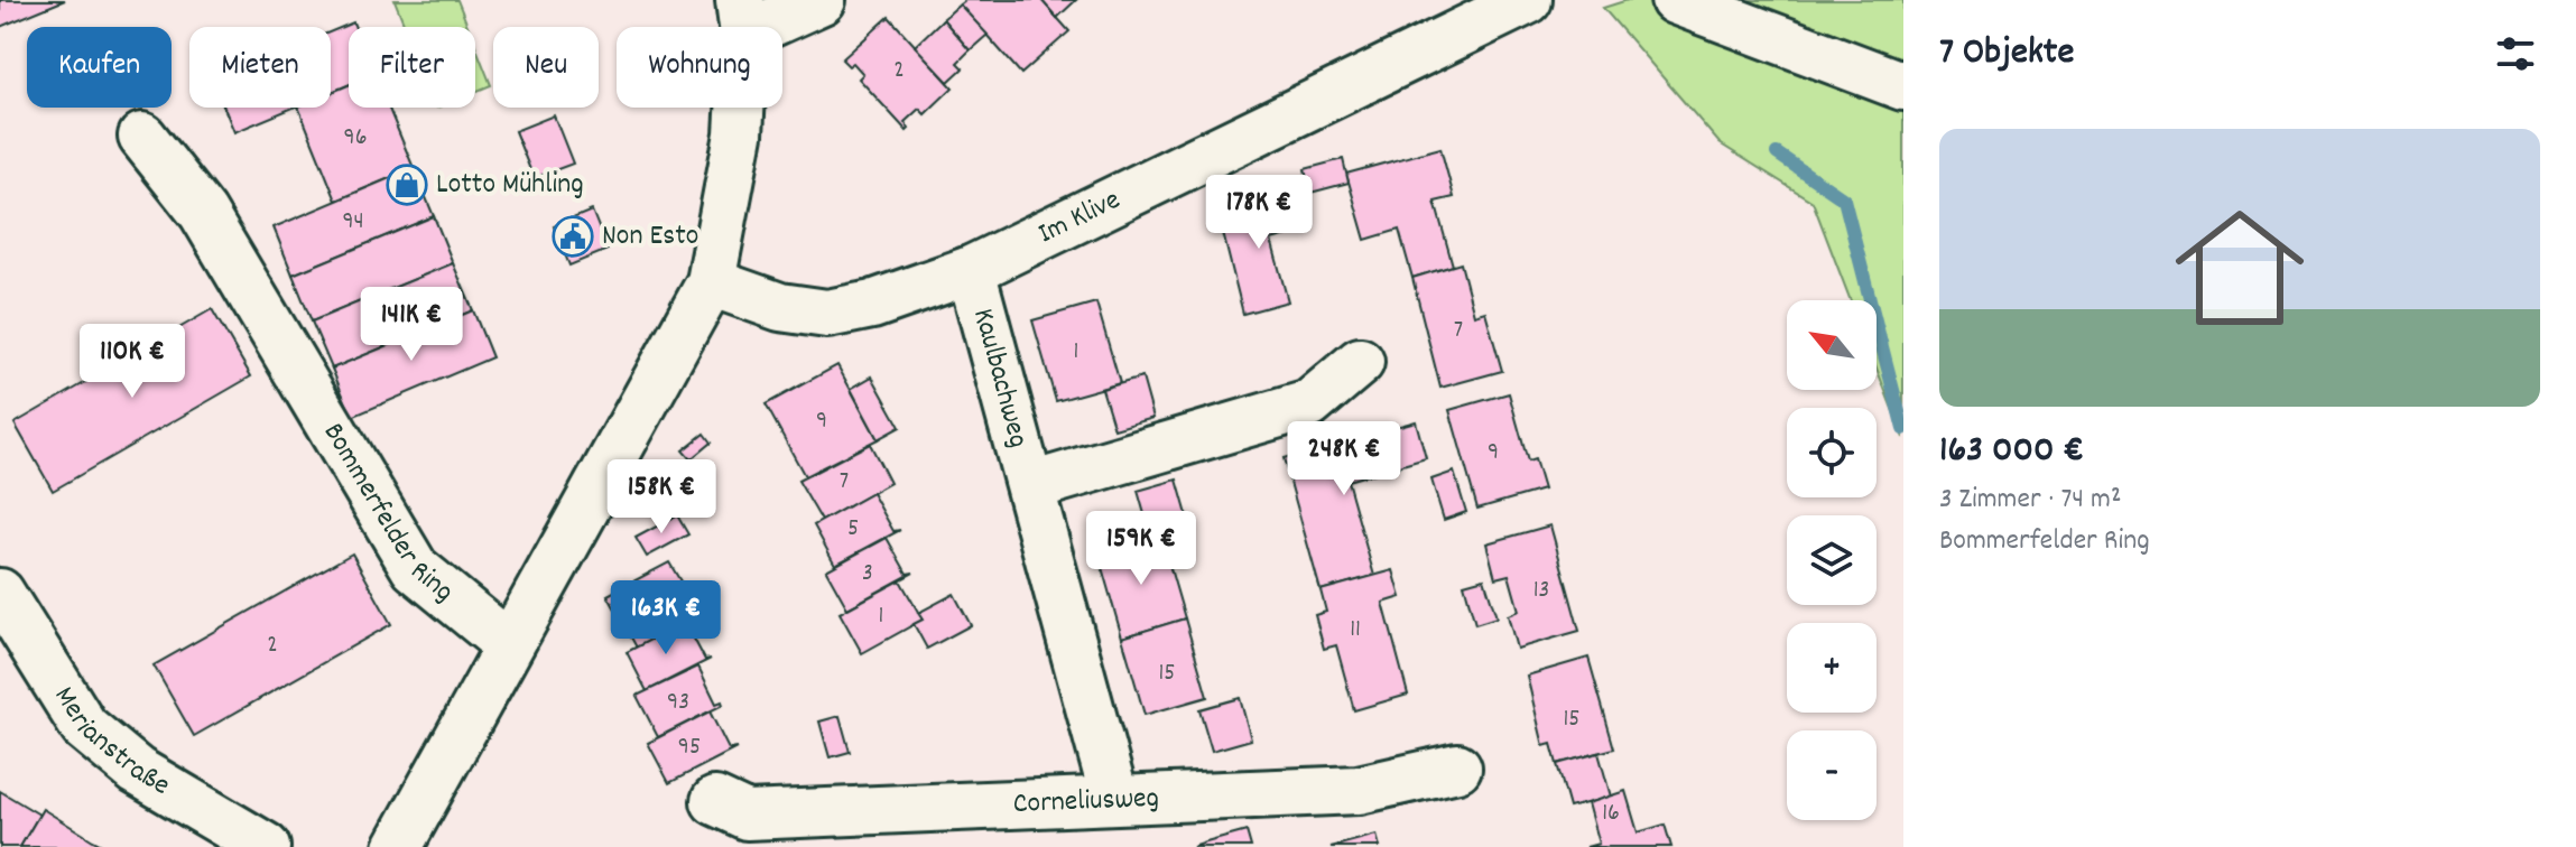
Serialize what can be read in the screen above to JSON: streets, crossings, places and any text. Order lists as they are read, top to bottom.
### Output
{
  "streets": {
    "street": [
      "Im Klive",
      "Kaulbachweg",
      "Bommerfelder Ring",
      "Merianstraße",
      "Corneliusweg"
    ]
  },
  "crossings": [
    ["Im Klive", "Kaulbachweg"],
    ["Kaulbachweg", "Corneliusweg"]
  ],
  "places": {
    "shop": ["Lotto Mühling"],
    "public building": ["Non Esto"]
  },
  "house_numbers": [
    "2",
    "96",
    "94",
    "7",
    "1",
    "9",
    "9",
    "7",
    "5",
    "3",
    "13",
    "1",
    "11",
    "2",
    "15",
    "93",
    "15",
    "95",
    "16"
  ],
  "north": "top left",
  "page": {
    "heading": "7 Objekte",
    "chip": [
      "Kaufen",
      "Mieten",
      "Filter",
      "Neu",
      "Wohnung"
    ],
    "list": [
      {
        "name": "163 000 €",
        "note": "3 Zimmer · 74 m² · Bommerfelder Ring"
      }
    ],
    "price": [
      "178K €",
      "141K €",
      "110K €",
      "248K €",
      "158K €",
      "159K €",
      "163K €"
    ],
    "map_buttons": ["+", "−"]
  }
}
